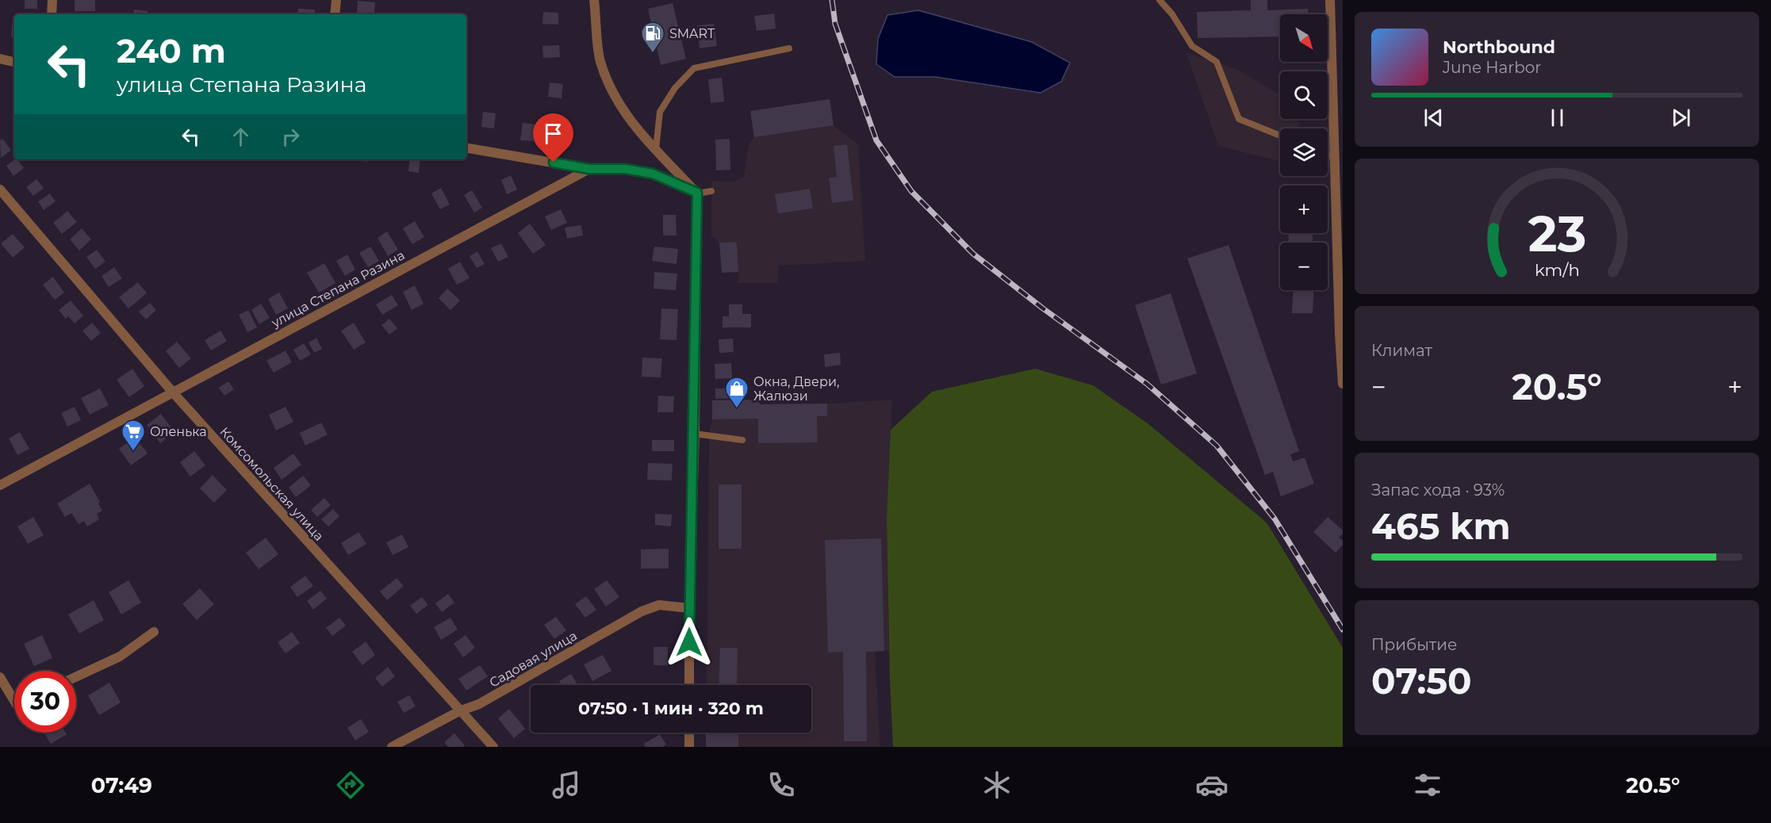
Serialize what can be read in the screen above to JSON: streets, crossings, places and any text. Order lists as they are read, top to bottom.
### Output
{
  "streets": {
    "street": ["улица Степана Разина", "Комсомольская улица", "Садовая улица"]
  },
  "crossings": [
    ["улица Степана Разина", "Комсомольская улица"],
    ["Комсомольская улица", "Садовая улица"]
  ],
  "places": {
    "fuel station": ["SMART"],
    "shop": ["Окна, Двери, Жалюзи"],
    "supermarket": ["Оленька"]
  },
  "north": "bottom right",
  "page": {
    "map_buttons": ["+", "−"],
    "turn": ["240 m", "улица Степана Разина"],
    "song": ["Northbound", "June Harbor"],
    "tile": [
      "Климат",
      ["Запас хода · 93%", "465 km"],
      ["Прибытие", "07:50"]
    ],
    "heat": ["−", "20.5°", "+"],
    "limit": "30",
    "trip": "07:50 · 1 мин · 320 m",
    "tabs": ["07:49", "20.5°"],
    "gauge": ["23", "km/h"]
  }
}
